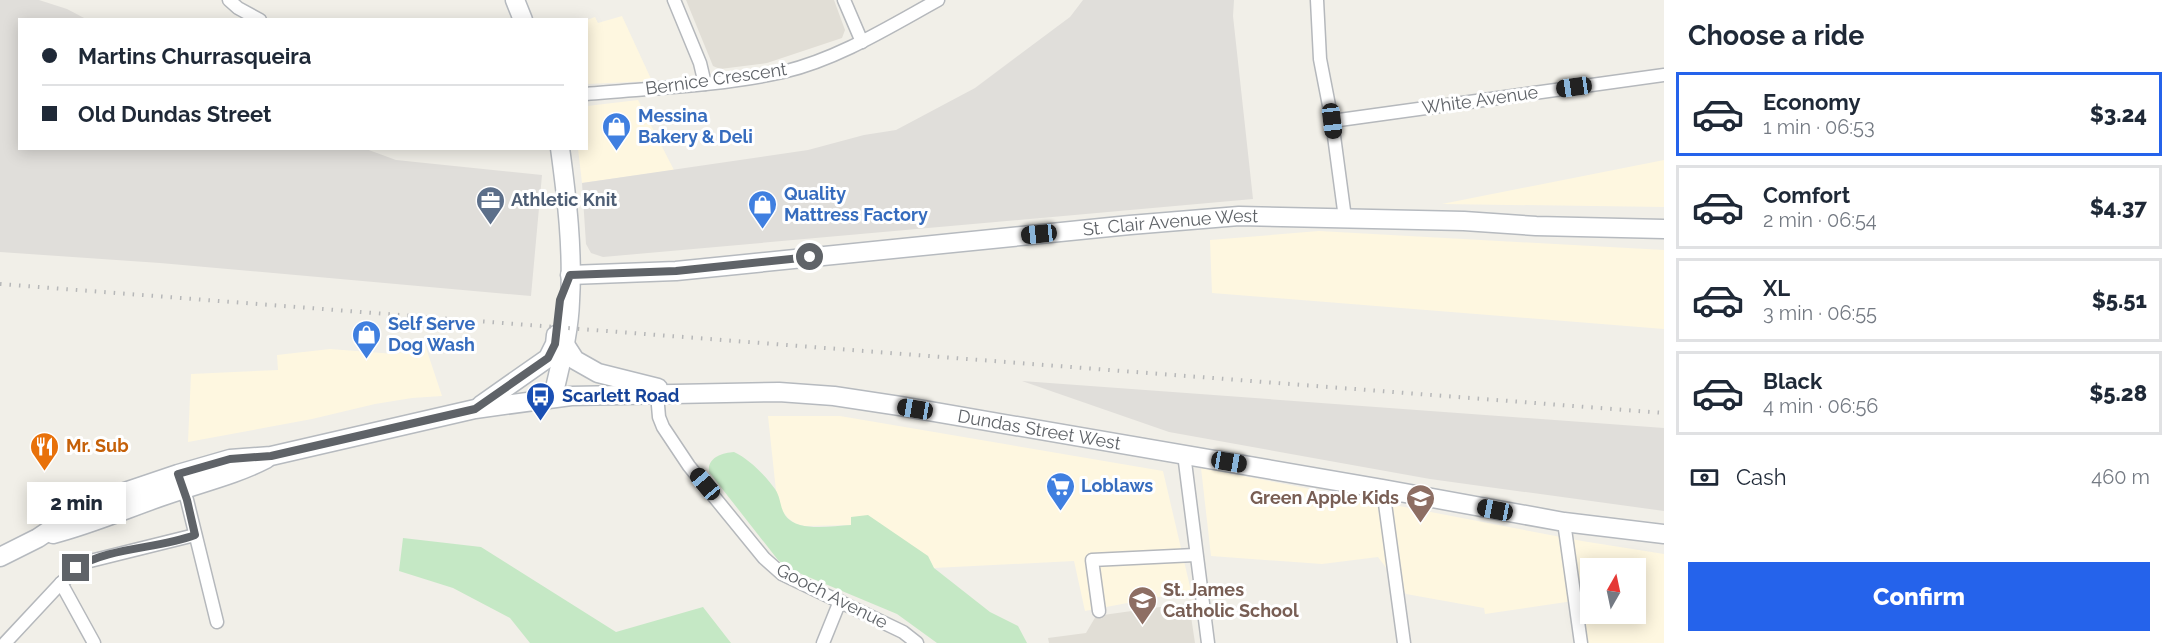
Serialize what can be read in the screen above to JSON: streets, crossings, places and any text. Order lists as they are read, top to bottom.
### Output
{
  "streets": {
    "main road": ["St. Clair Avenue West", "Dundas Street West"],
    "street": ["Bernice Crescent", "White Avenue", "Gooch Avenue"]
  },
  "crossings": [
    ["Dundas Street West", "Gooch Avenue"]
  ],
  "places": {
    "shop": ["Messina Bakery & Deli", "Quality Mattress Factory", "Self Serve Dog Wash"],
    "office": ["Athletic Knit"],
    "bus stop": ["Scarlett Road"],
    "restaurant": ["Mr. Sub"],
    "supermarket": ["Loblaws"],
    "school or university": ["Green Apple Kids", "St. James Catholic School"]
  },
  "north": "top",
  "page": {
    "heading": "Choose a ride",
    "banner": ["Martins Churrasqueira", "Old Dundas Street"],
    "list": [
      {
        "name": "Economy",
        "note": "1 min · 06:53",
        "value": "$3.24"
      },
      {
        "name": "Comfort",
        "note": "2 min · 06:54",
        "value": "$4.37"
      },
      {
        "name": "XL",
        "note": "3 min · 06:55",
        "value": "$5.51"
      },
      {
        "name": "Black",
        "note": "4 min · 06:56",
        "value": "$5.28"
      }
    ],
    "pay": ["Cash", "460 m"],
    "bubble": "2 min",
    "buttons": "Confirm"
  }
}
